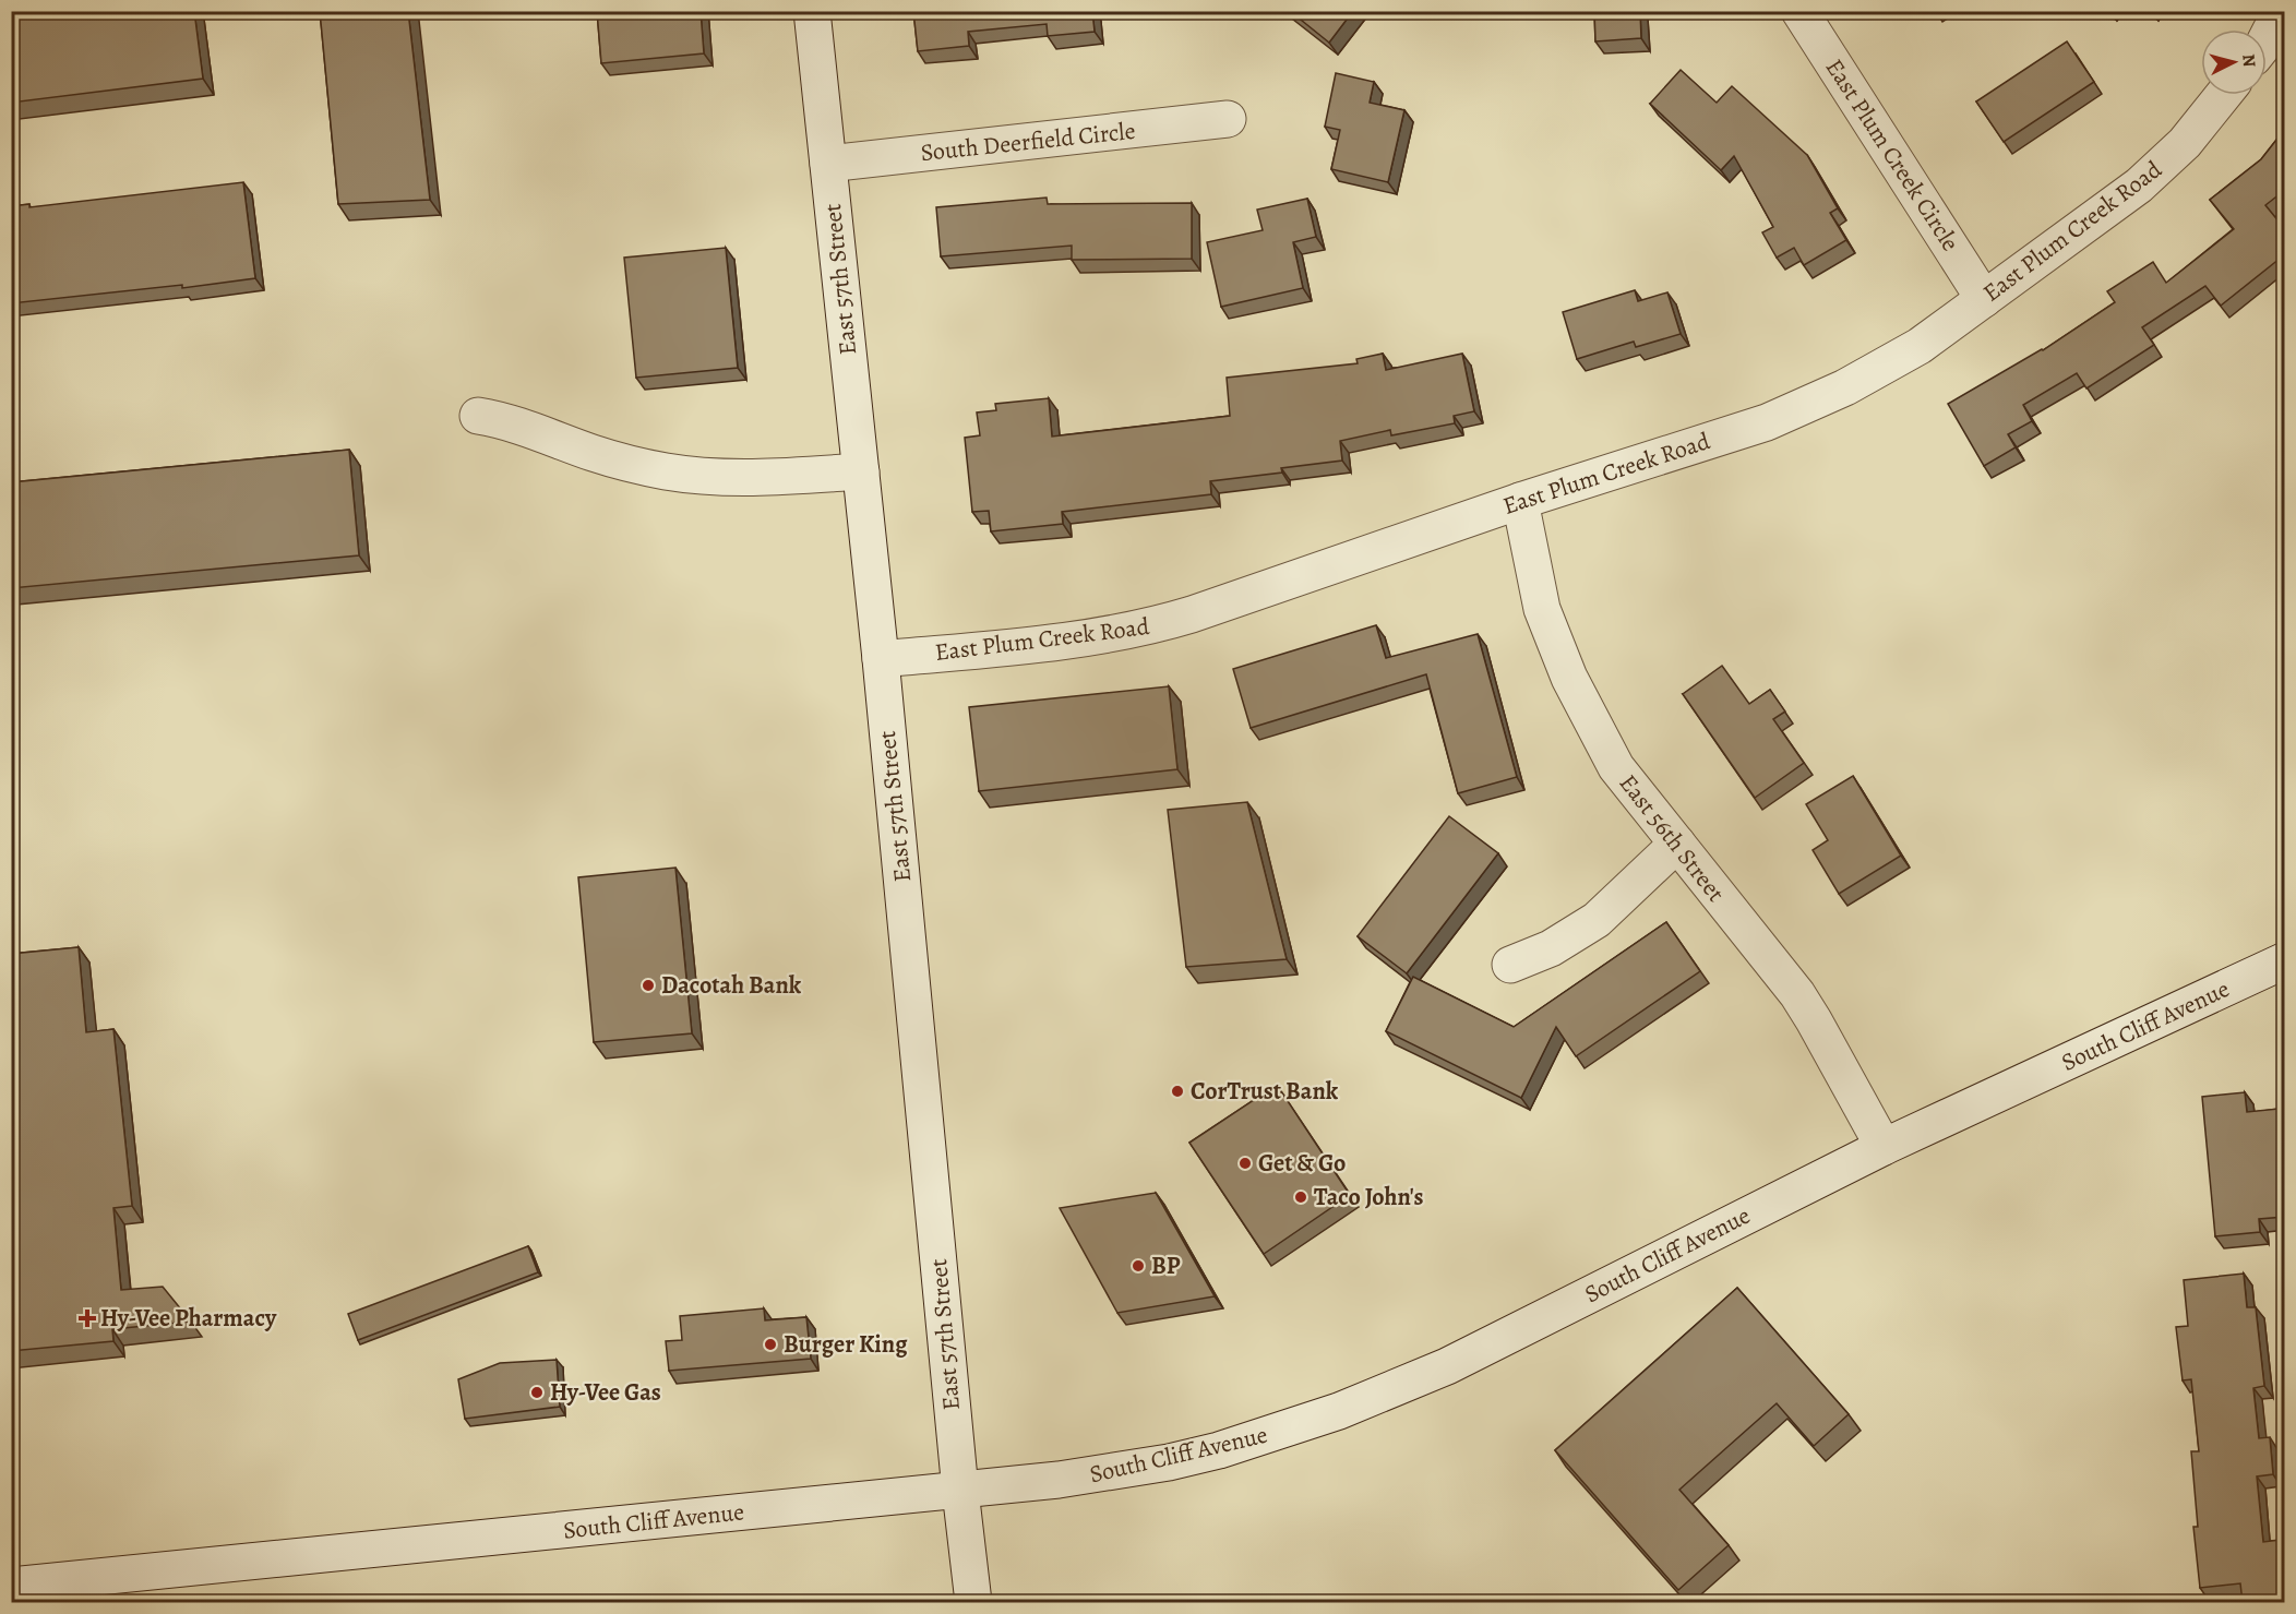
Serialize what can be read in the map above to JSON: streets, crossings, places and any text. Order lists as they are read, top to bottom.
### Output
{
  "streets": {
    "main road": [
      "South Deerfield Circle",
      "East Plum Creek Circle",
      "East Plum Creek Road",
      "East 57th Street",
      "East 56th Street",
      "South Cliff Avenue"
    ]
  },
  "crossings": [
    ["South Deerfield Circle", "East 57th Street"],
    ["East Plum Creek Circle", "East Plum Creek Road"],
    ["East Plum Creek Road", "East 57th Street"],
    ["East Plum Creek Road", "East 56th Street"],
    ["East 57th Street", "South Cliff Avenue"],
    ["East 56th Street", "South Cliff Avenue"]
  ],
  "places": {
    "other": [
      "Dacotah Bank",
      "CorTrust Bank",
      "Get & Go",
      "Taco John's",
      "BP",
      "Burger King",
      "Hy-Vee Gas"
    ],
    "health": ["Hy-Vee Pharmacy"]
  },
  "north": "right"
}
